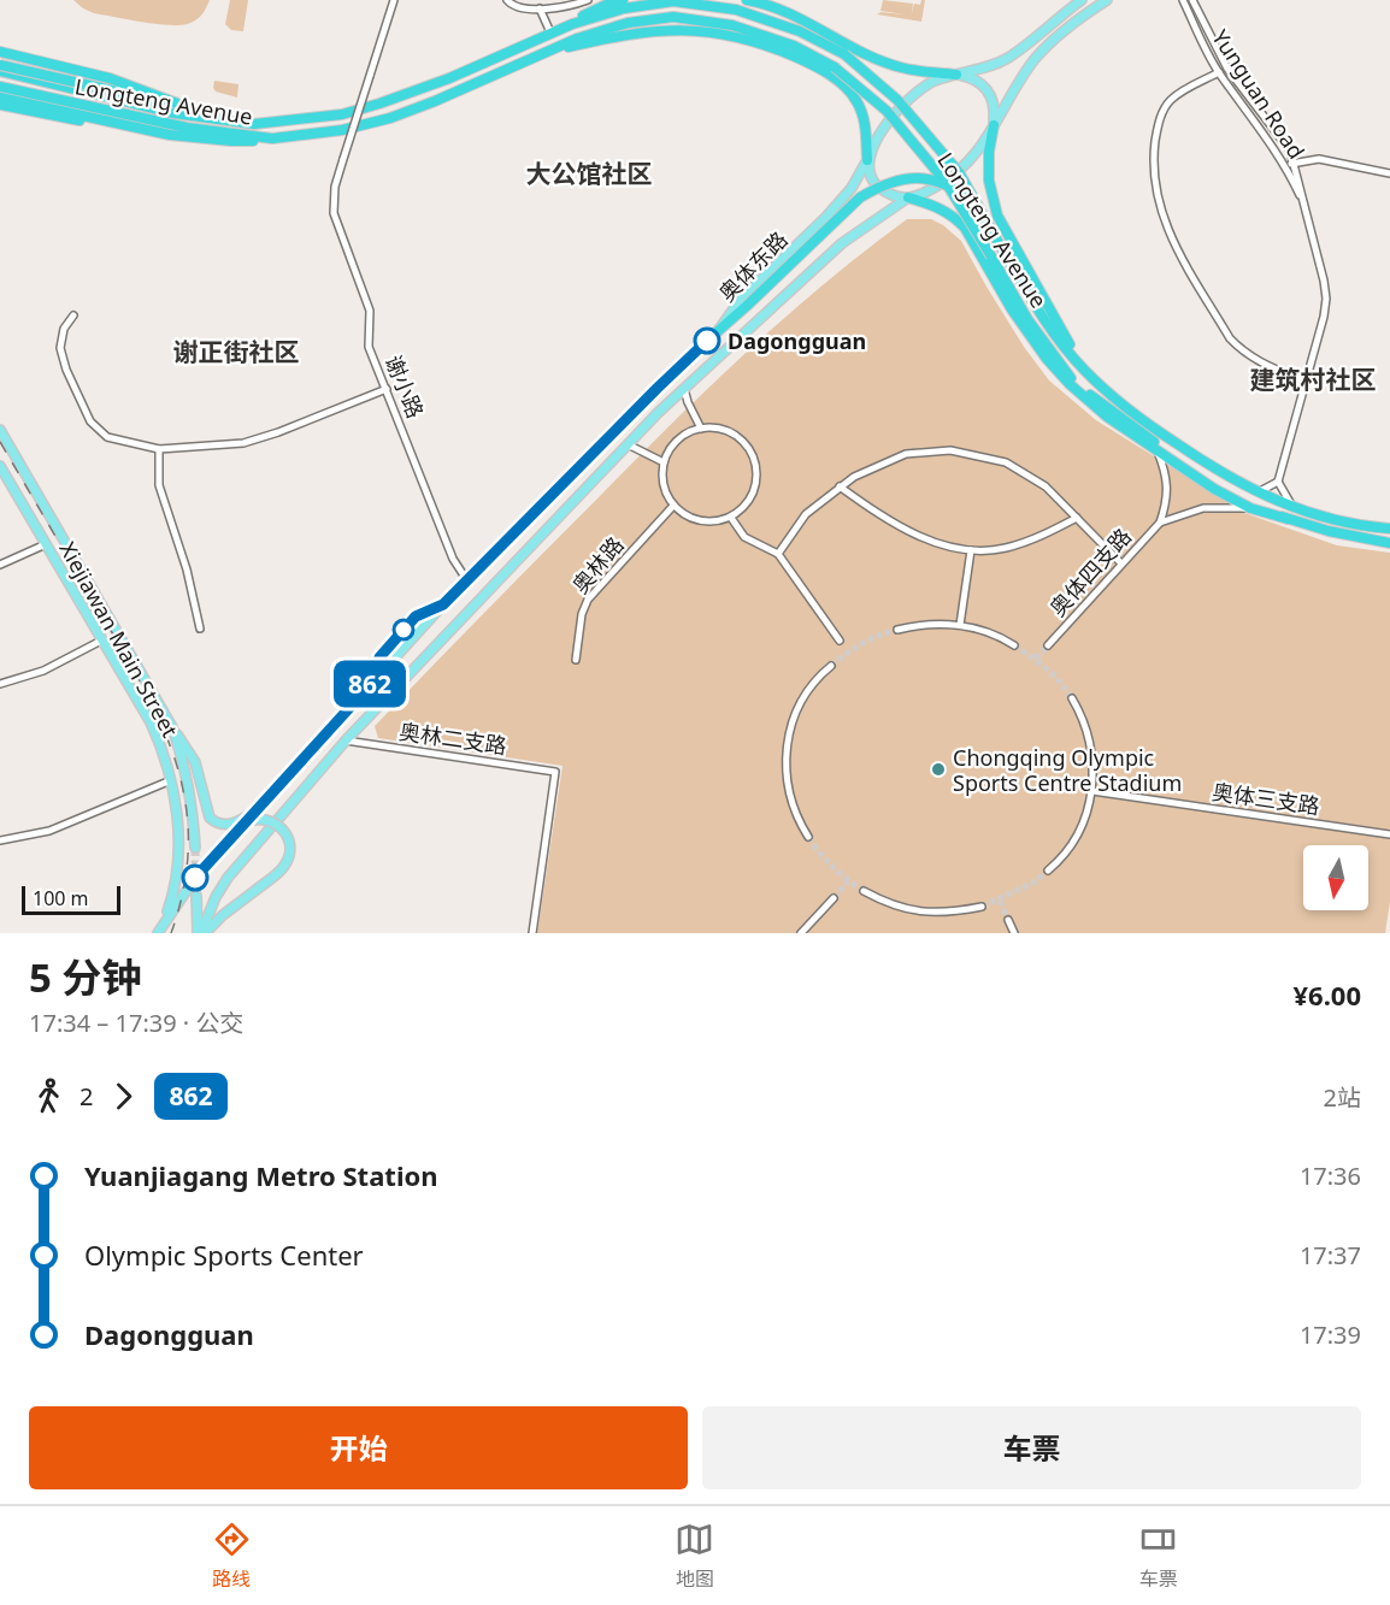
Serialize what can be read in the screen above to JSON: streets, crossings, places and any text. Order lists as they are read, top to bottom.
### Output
{
  "streets": {
    "highway": ["Longteng Avenue"],
    "main road": ["奥体东路", "Xiejiawan Main Street"],
    "street": [
      "Yunguan Road",
      "谢小路",
      "奥林路",
      "奥体四支路",
      "奥林二支路",
      "奥体三支路"
    ]
  },
  "crossings": [
    ["奥体东路", "谢小路"],
    ["奥体东路", "Xiejiawan Main Street"],
    ["奥体东路", "奥林二支路"]
  ],
  "districts": ["大公馆社区", "谢正街社区", "建筑村社区"],
  "places": ["Dagongguan", "Chongqing Olympic Sports Centre Stadium"],
  "lines": ["bus line 862"],
  "scale_bar": "100 m",
  "north": "bottom",
  "page": {
    "on_map": "862",
    "scale": "100 m",
    "heading": ["5 分钟", "17:34 – 17:39 · 公交", "¥6.00"],
    "legs": ["2", "862", "2站"],
    "list": [
      {
        "name": "Yuanjiagang Metro Station",
        "value": "17:36"
      },
      {
        "name": "Olympic Sports Center",
        "value": "17:37"
      },
      {
        "name": "Dagongguan",
        "value": "17:39"
      }
    ],
    "buttons": ["开始", "车票"],
    "tabs": ["路线", "地图", "车票"]
  }
}
